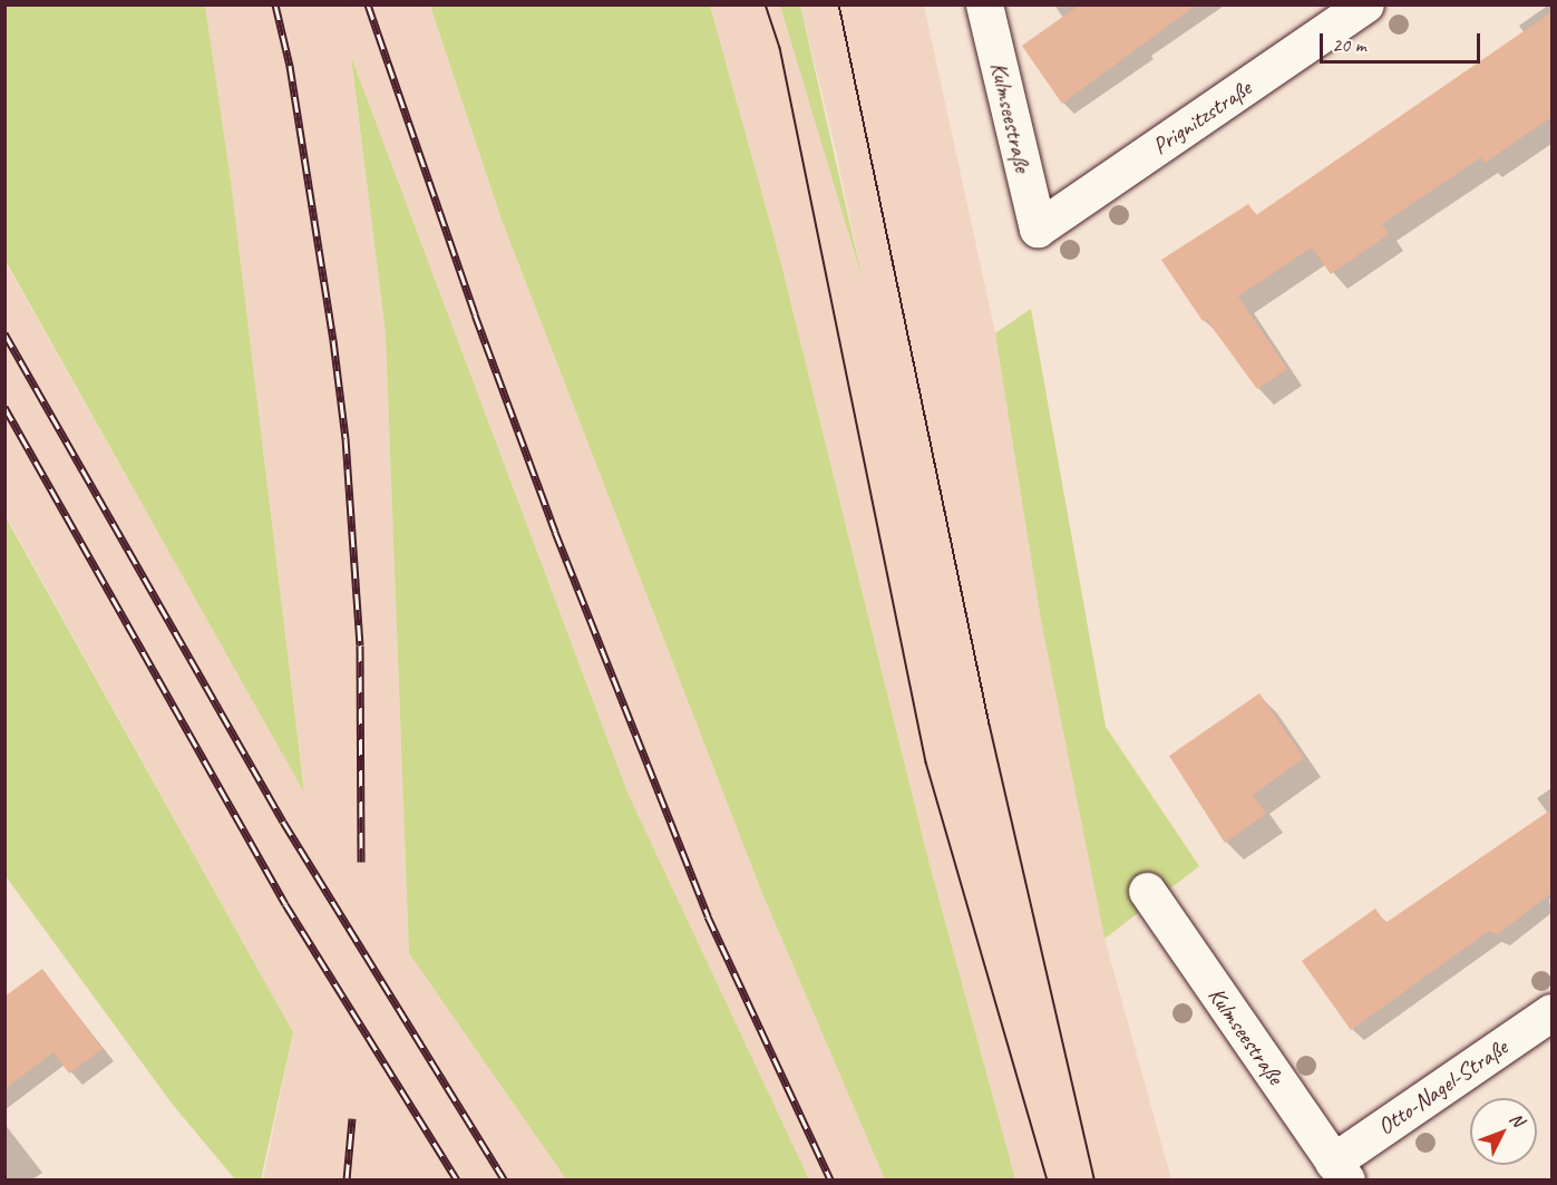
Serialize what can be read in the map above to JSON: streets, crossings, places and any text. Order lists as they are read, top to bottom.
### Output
{
  "streets": {
    "street": ["Kulmseestraße", "Prignitzstraße", "Otto-Nagel-Straße"]
  },
  "crossings": [
    ["Kulmseestraße", "Prignitzstraße"],
    ["Kulmseestraße", "Otto-Nagel-Straße"]
  ],
  "scale_bar": "20 m",
  "north": "top right"
}
